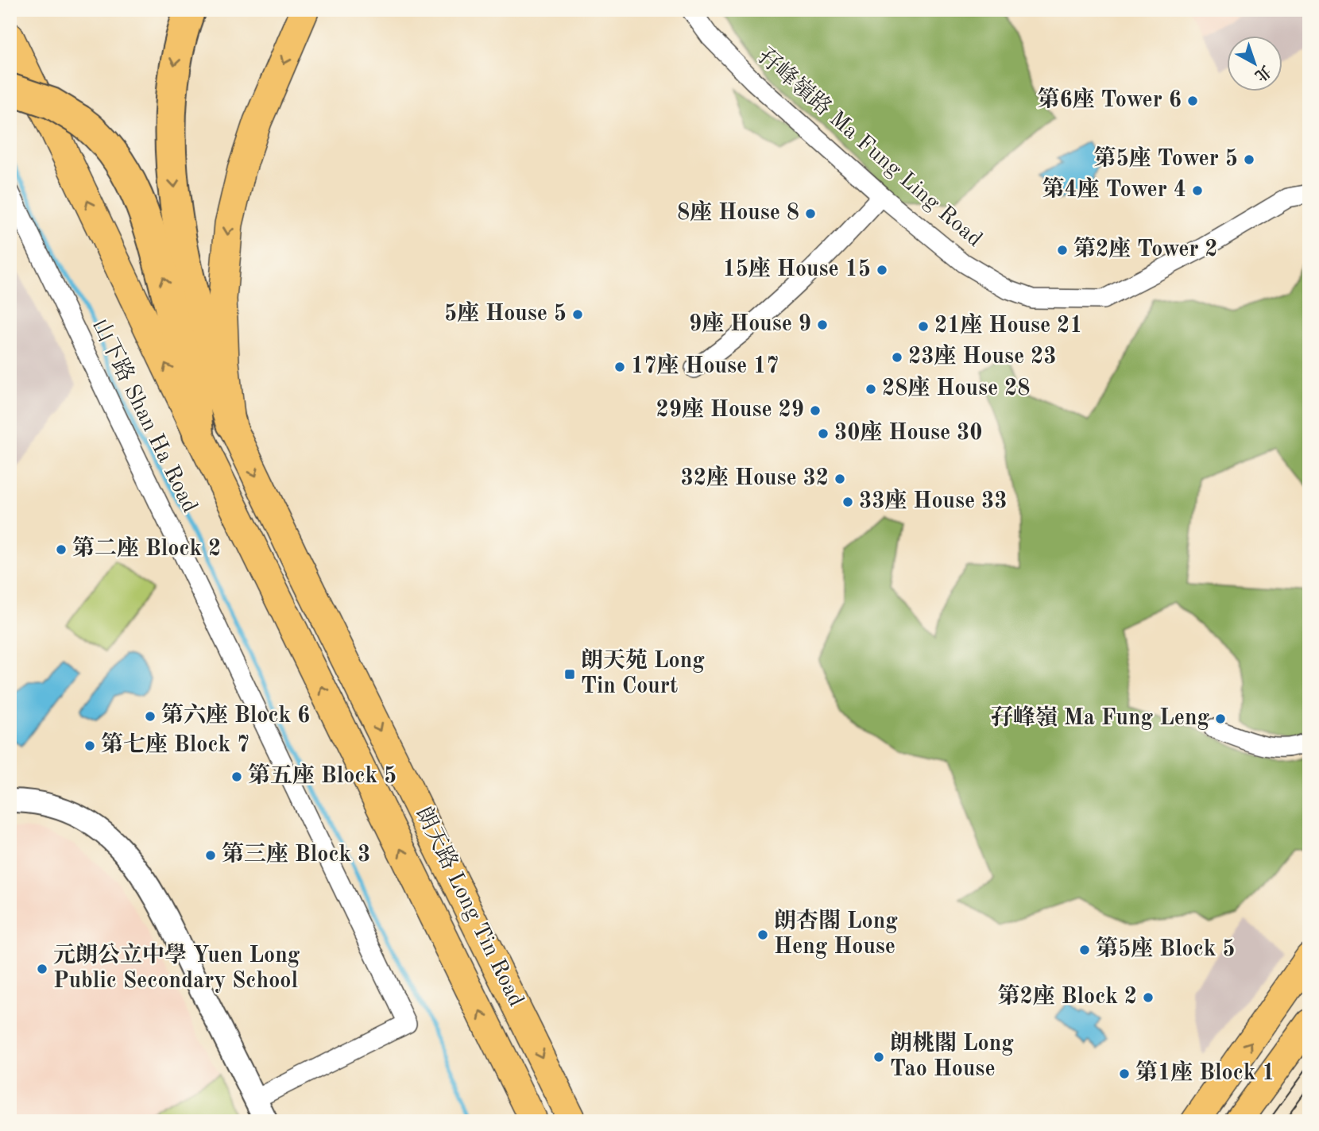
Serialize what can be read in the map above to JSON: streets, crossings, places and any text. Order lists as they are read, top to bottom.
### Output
{
  "streets": {
    "main road": ["朗天路 Long Tin Road"],
    "street": ["孖峰嶺路 Ma Fung Ling Road", "山下路 Shan Ha Road"]
  },
  "places": {
    "other": [
      "第6座 Tower 6",
      "第5座 Tower 5",
      "第4座 Tower 4",
      "8座 House 8",
      "第2座 Tower 2",
      "15座 House 15",
      "5座 House 5",
      "9座 House 9",
      "21座 House 21",
      "23座 House 23",
      "17座 House 17",
      "28座 House 28",
      "29座 House 29",
      "30座 House 30",
      "32座 House 32",
      "33座 House 33",
      "第二座 Block 2",
      "第六座 Block 6",
      "孖峰嶺 Ma Fung Leng",
      "第七座 Block 7",
      "第五座 Block 5",
      "第三座 Block 3",
      "朗杏閣 Long Heng House",
      "第5座 Block 5",
      "元朗公立中學 Yuen Long Public Secondary School",
      "第2座 Block 2",
      "朗桃閣 Long Tao House",
      "第1座 Block 1"
    ],
    "transit": ["朗天苑 Long Tin Court"]
  },
  "north": "bottom right"
}
